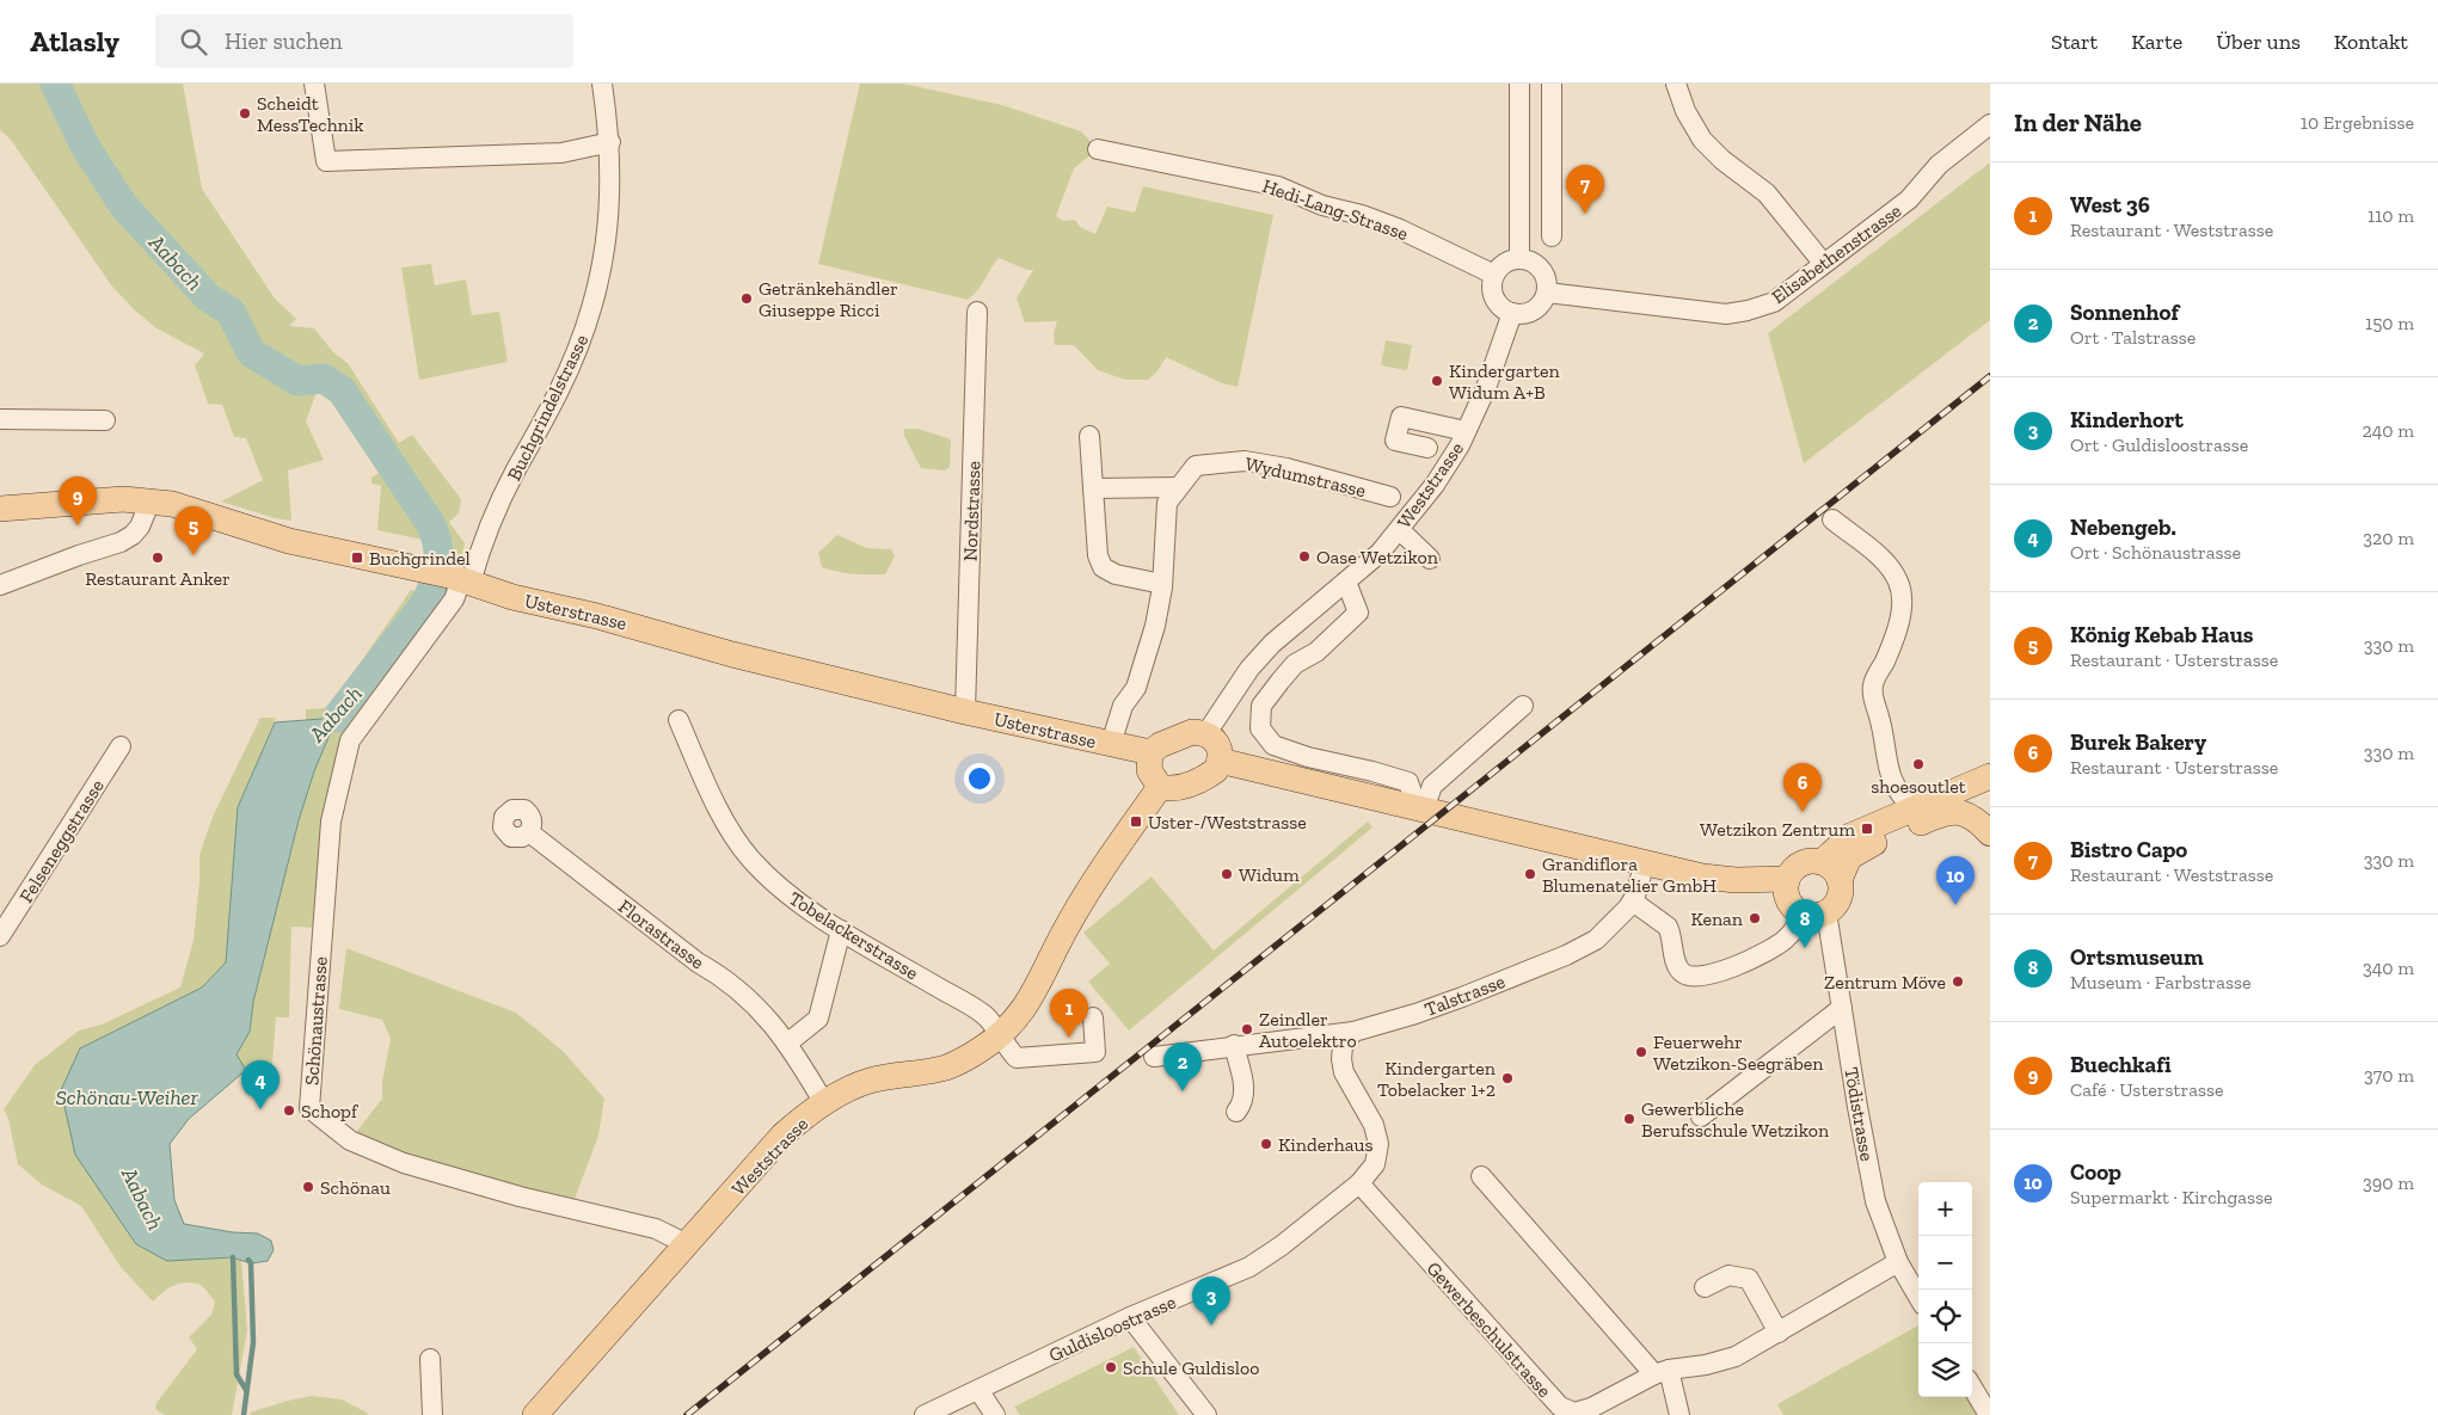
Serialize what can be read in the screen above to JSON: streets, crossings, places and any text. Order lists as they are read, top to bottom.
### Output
{
  "streets": {
    "main road": ["Weststrasse", "Usterstrasse"],
    "street": [
      "Hedi-Lang-Strasse",
      "Elisabethenstrasse",
      "Buchgrindelstrasse",
      "Wydumstrasse",
      "Nordstrasse",
      "Felseneggstrasse",
      "Florastrasse",
      "Tobelackerstrasse",
      "Talstrasse",
      "Schönaustrasse",
      "Tödistrasse",
      "Guldisloostrasse",
      "Gewerbeschulstrasse"
    ]
  },
  "crossings": [
    ["Hedi-Lang-Strasse", "Elisabethenstrasse"],
    ["Hedi-Lang-Strasse", "Weststrasse"],
    ["Elisabethenstrasse", "Weststrasse"],
    ["Buchgrindelstrasse", "Usterstrasse"],
    ["Buchgrindelstrasse", "Schönaustrasse"],
    ["Wydumstrasse", "Usterstrasse"],
    ["Weststrasse", "Usterstrasse"],
    ["Weststrasse", "Florastrasse"],
    ["Weststrasse", "Tobelackerstrasse"],
    ["Weststrasse", "Schönaustrasse"],
    ["Nordstrasse", "Usterstrasse"],
    ["Usterstrasse", "Schönaustrasse"],
    ["Talstrasse", "Guldisloostrasse"],
    ["Tödistrasse", "Gewerbeschulstrasse"],
    ["Guldisloostrasse", "Gewerbeschulstrasse"]
  ],
  "water": ["Aabach", "Schönau-Weiher"],
  "places": {
    "other": [
      "Scheidt MessTechnik",
      "Getränkehändler Giuseppe Ricci",
      "Kindergarten Widum A+B",
      "Oase Wetzikon",
      "Restaurant Anker",
      "shoesoutlet",
      "Widum",
      "Grandiflora Blumenatelier GmbH",
      "Kenan",
      "Zentrum Möve",
      "Zeindler Autoelektro",
      "Feuerwehr Wetzikon-Seegräben",
      "Kindergarten Tobelacker 1+2",
      "Schopf",
      "Gewerbliche Berufsschule Wetzikon",
      "Kinderhaus",
      "Schönau",
      "Schule Guldisloo"
    ],
    "transit": ["Buchgrindel", "Uster-/Weststrasse", "Wetzikon Zentrum"]
  },
  "page": {
    "header": "Atlasly",
    "search": "Hier suchen",
    "nav": [
      "Start",
      "Karte",
      "Über uns",
      "Kontakt"
    ],
    "heading": ["In der Nähe", "10 Ergebnisse"],
    "list": [
      {
        "mark": "1",
        "name": "West 36",
        "note": "Restaurant · Weststrasse",
        "value": "110 m"
      },
      {
        "mark": "2",
        "name": "Sonnenhof",
        "note": "Ort · Talstrasse",
        "value": "150 m"
      },
      {
        "mark": "3",
        "name": "Kinderhort",
        "note": "Ort · Guldisloostrasse",
        "value": "240 m"
      },
      {
        "mark": "4",
        "name": "Nebengeb.",
        "note": "Ort · Schönaustrasse",
        "value": "320 m"
      },
      {
        "mark": "5",
        "name": "König Kebab Haus",
        "note": "Restaurant · Usterstrasse",
        "value": "330 m"
      },
      {
        "mark": "6",
        "name": "Burek Bakery",
        "note": "Restaurant · Usterstrasse",
        "value": "330 m"
      },
      {
        "mark": "7",
        "name": "Bistro Capo",
        "note": "Restaurant · Weststrasse",
        "value": "330 m"
      },
      {
        "mark": "8",
        "name": "Ortsmuseum",
        "note": "Museum · Farbstrasse",
        "value": "340 m"
      },
      {
        "mark": "9",
        "name": "Buechkafi",
        "note": "Café · Usterstrasse",
        "value": "370 m"
      },
      {
        "mark": "10",
        "name": "Coop",
        "note": "Supermarkt · Kirchgasse",
        "value": "390 m"
      }
    ],
    "pins": [
      "7",
      "9",
      "5",
      "6",
      "10",
      "8",
      "1",
      "2",
      "4",
      "3"
    ],
    "map_buttons": ["+", "−"]
  }
}
